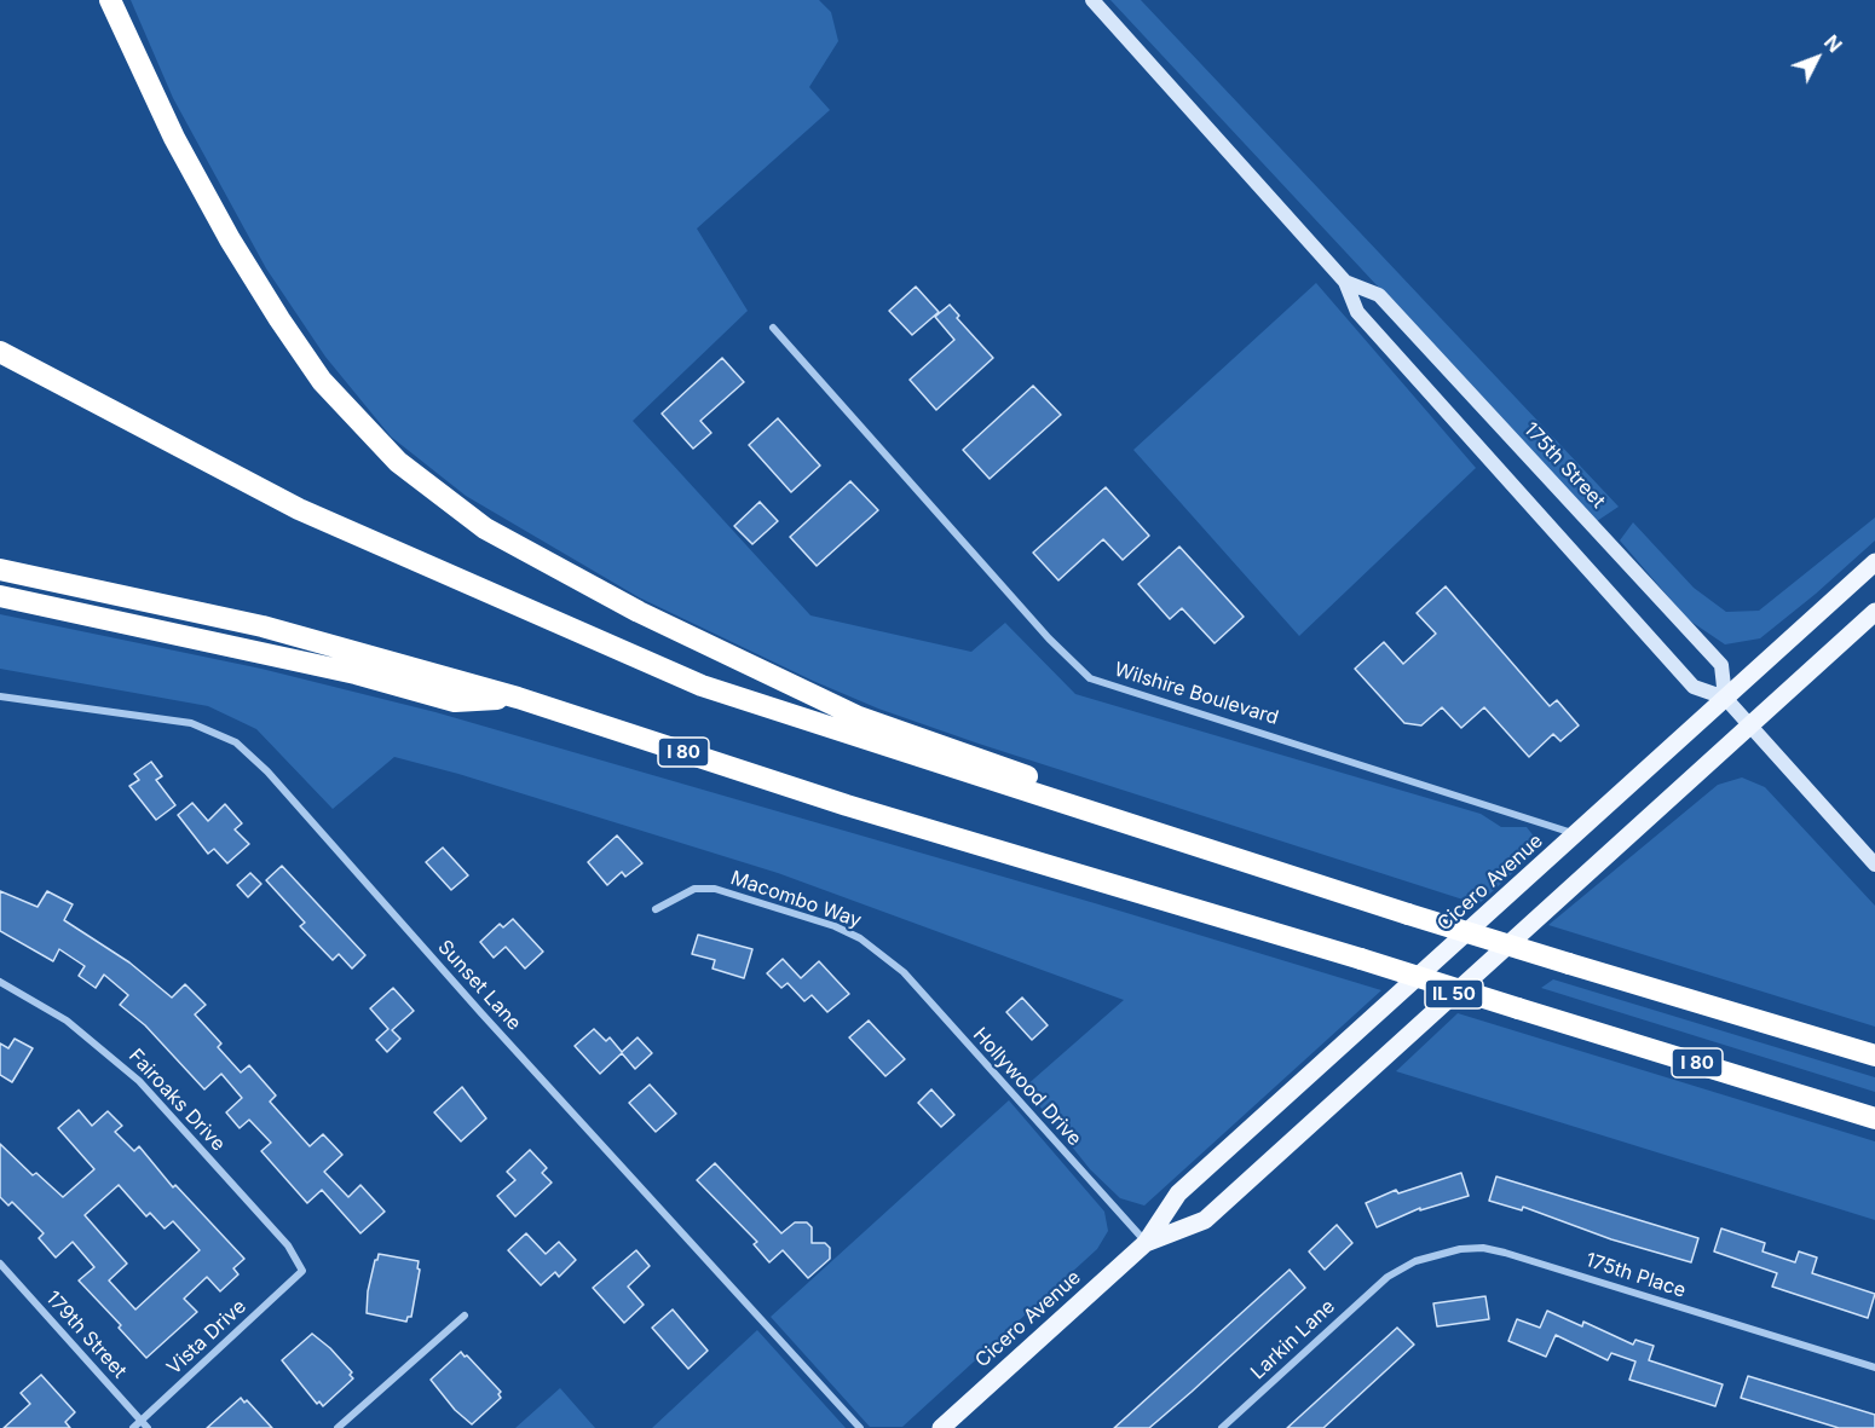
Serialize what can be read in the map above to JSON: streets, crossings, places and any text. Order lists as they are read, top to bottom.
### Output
{
  "streets": {
    "highway": ["I 80"],
    "main road": ["Cicero Avenue", "IL 50"],
    "street": [
      "175th Street",
      "Wilshire Boulevard",
      "Macombo Way",
      "Sunset Lane",
      "Hollywood Drive",
      "Fairoaks Drive",
      "175th Place",
      "179th Street",
      "Vista Drive",
      "Larkin Lane"
    ]
  },
  "crossings": [
    ["175th Street", "Cicero Avenue"],
    ["Wilshire Boulevard", "Cicero Avenue"],
    ["Cicero Avenue", "Hollywood Drive"],
    ["Macombo Way", "Hollywood Drive"],
    ["Fairoaks Drive", "Vista Drive"],
    ["175th Place", "Larkin Lane"],
    ["179th Street", "Vista Drive"]
  ],
  "north": "top right"
}
